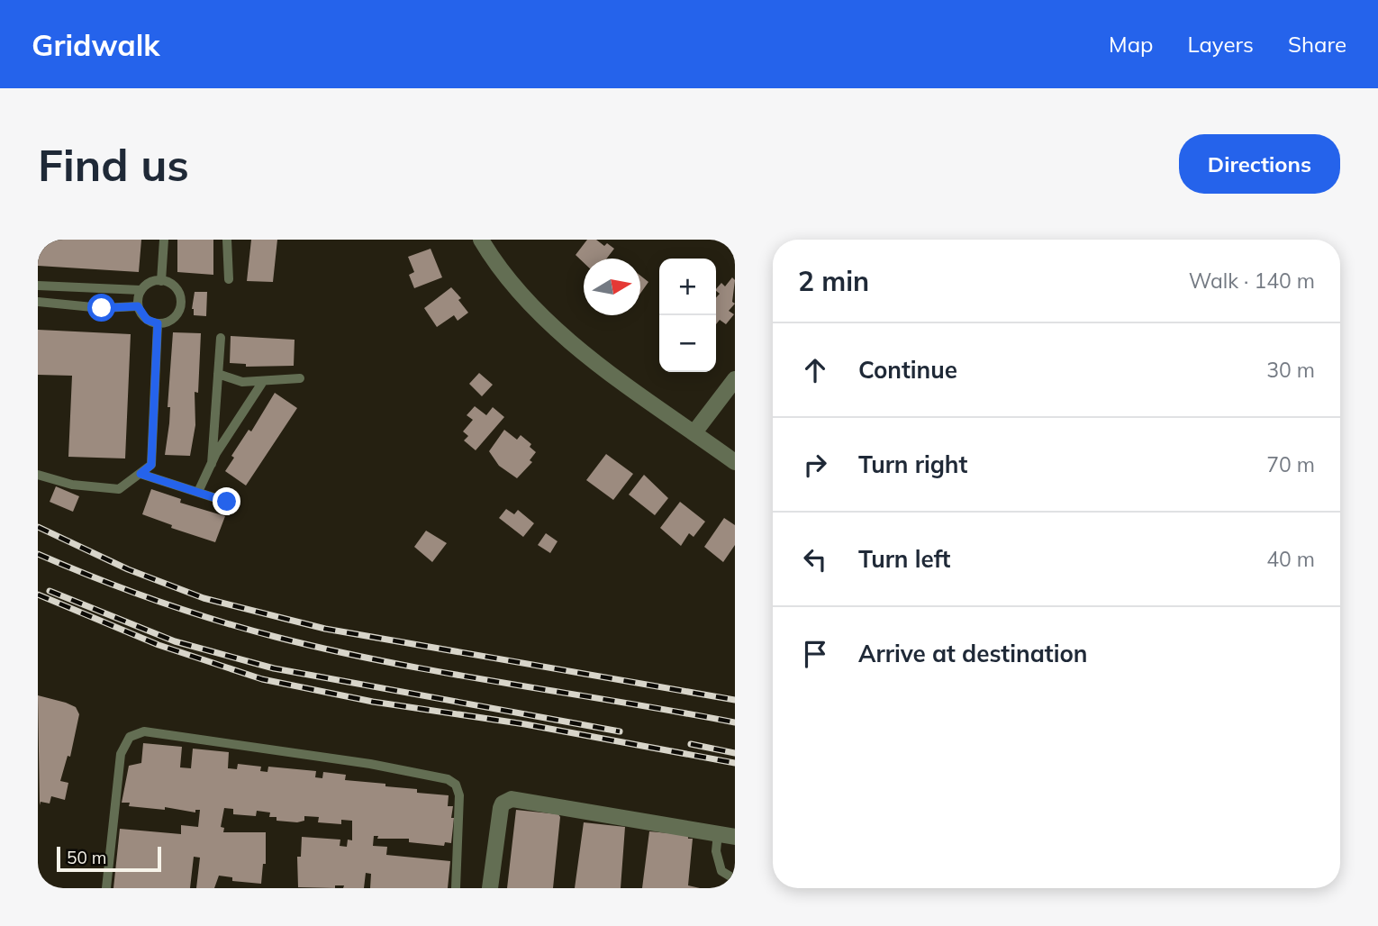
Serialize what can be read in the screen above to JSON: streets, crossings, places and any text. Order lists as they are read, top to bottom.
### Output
{
  "scale_bar": "50 m",
  "north": "right",
  "page": {
    "header": "Gridwalk",
    "nav": ["Map", "Layers", "Share"],
    "buttons": "Directions",
    "title": "Find us",
    "heading": ["2 min", "Walk · 140 m"],
    "map_buttons": ["+", "−"],
    "list": [
      ["Continue", "30 m"],
      ["Turn right", "70 m"],
      ["Turn left", "40 m"],
      "Arrive at destination"
    ],
    "scale": "50 m"
  }
}
